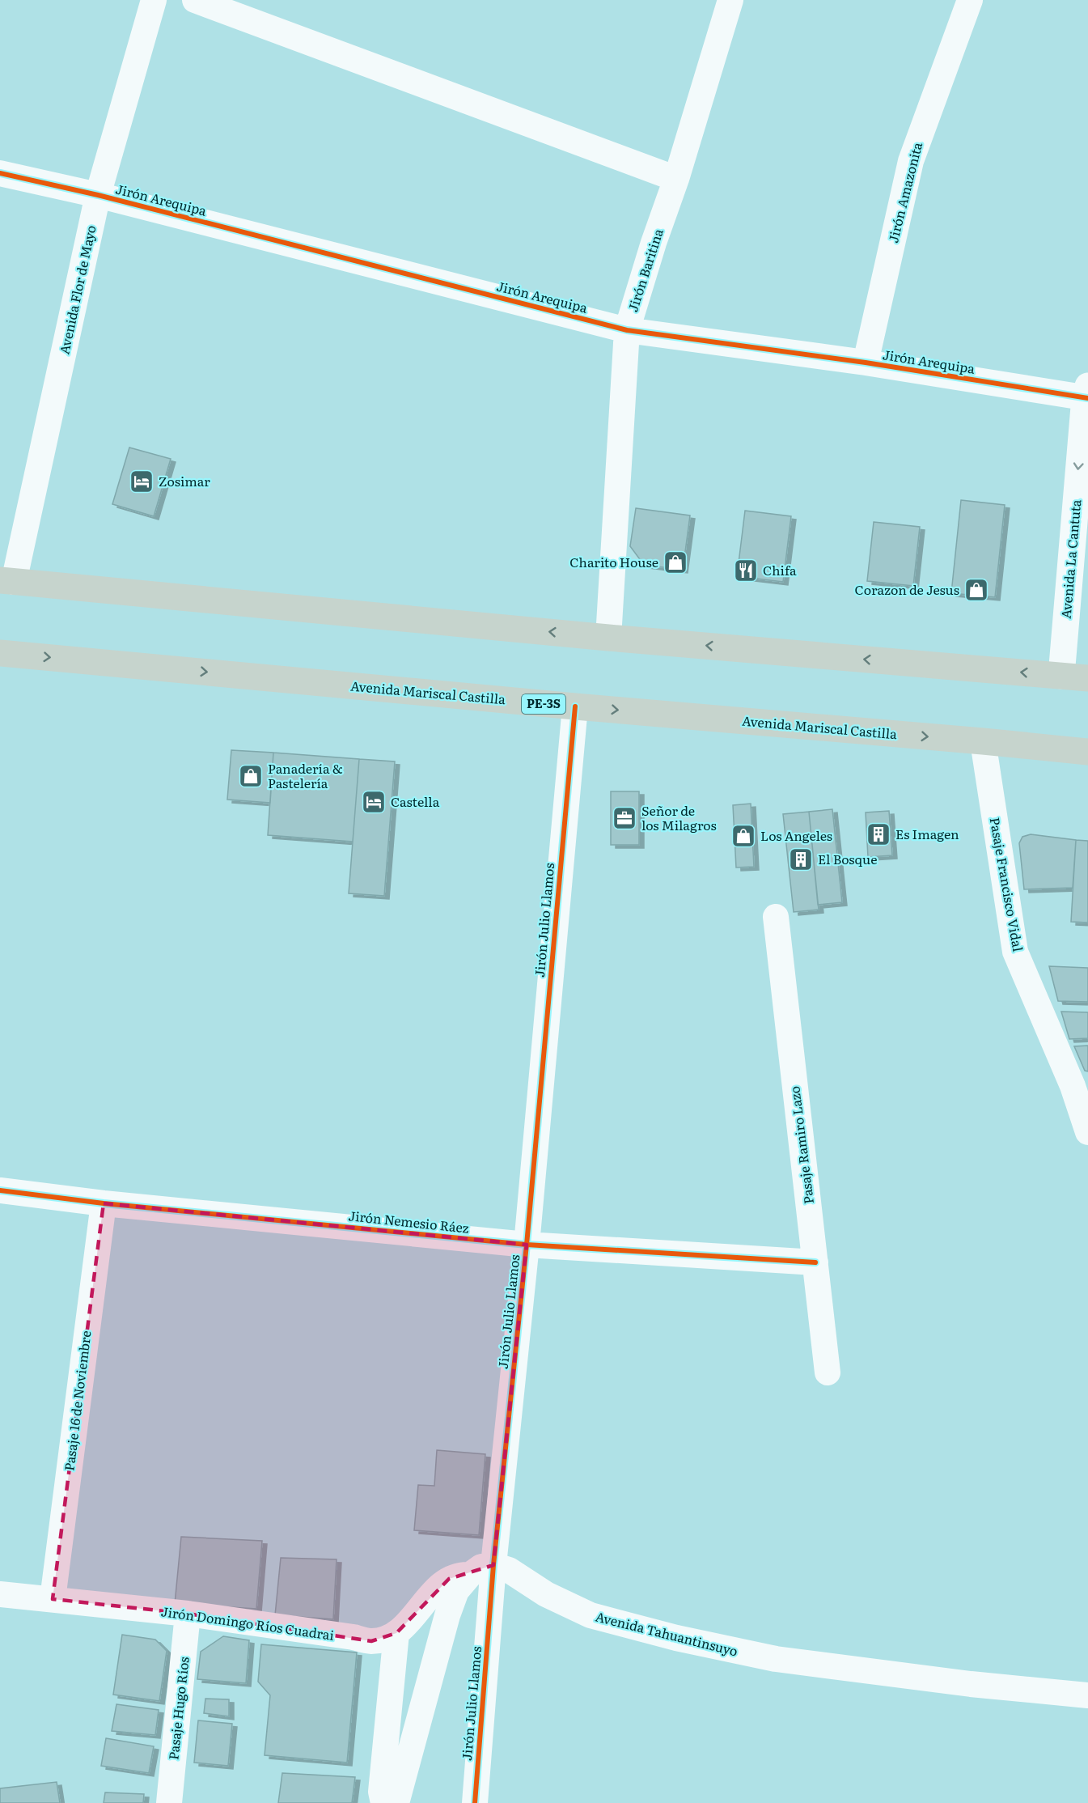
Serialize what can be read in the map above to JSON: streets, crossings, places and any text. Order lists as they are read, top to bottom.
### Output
{
  "streets": {
    "highway": ["Avenida Mariscal Castilla", "PE-3S"],
    "main road": ["Avenida La Cantuta"],
    "street": [
      "Jirón Amazonita",
      "Jirón Arequipa",
      "Jirón Baritina",
      "Avenida Flor de Mayo",
      "Pasaje Francisco Vidal",
      "Jirón Julio Llamos",
      "Pasaje Ramiro Lazo",
      "Jirón Nemesio Ráez",
      "Pasaje 16 de Noviembre",
      "Jirón Domingo Ríos Cuadrai",
      "Avenida Tahuantinsuyo",
      "Pasaje Hugo Ríos"
    ]
  },
  "crossings": [
    ["Jirón Amazonita", "Jirón Arequipa"],
    ["Jirón Arequipa", "Jirón Baritina"],
    ["Jirón Arequipa", "Avenida Flor de Mayo"],
    ["Jirón Arequipa", "Avenida La Cantuta"],
    ["Avenida Mariscal Castilla", "Pasaje Francisco Vidal"],
    ["Avenida Mariscal Castilla", "Jirón Julio Llamos"],
    ["Jirón Julio Llamos", "Jirón Nemesio Ráez"],
    ["Jirón Julio Llamos", "Avenida Tahuantinsuyo"],
    ["Pasaje Ramiro Lazo", "Jirón Nemesio Ráez"],
    ["Jirón Nemesio Ráez", "Pasaje 16 de Noviembre"],
    ["Pasaje 16 de Noviembre", "Jirón Domingo Ríos Cuadrai"],
    ["Jirón Domingo Ríos Cuadrai", "Pasaje Hugo Ríos"]
  ],
  "one_way": ["Avenida La Cantuta"],
  "places": {
    "hotel": ["Zosimar", "Castella"],
    "shop": [
      "Charito House",
      "Corazon de Jesus",
      "Panadería & Pastelería",
      "Los Angeles"
    ],
    "restaurant": ["Chifa"],
    "office": ["Señor de los Milagros"],
    "building": ["Es Imagen", "El Bosque"]
  }
}
